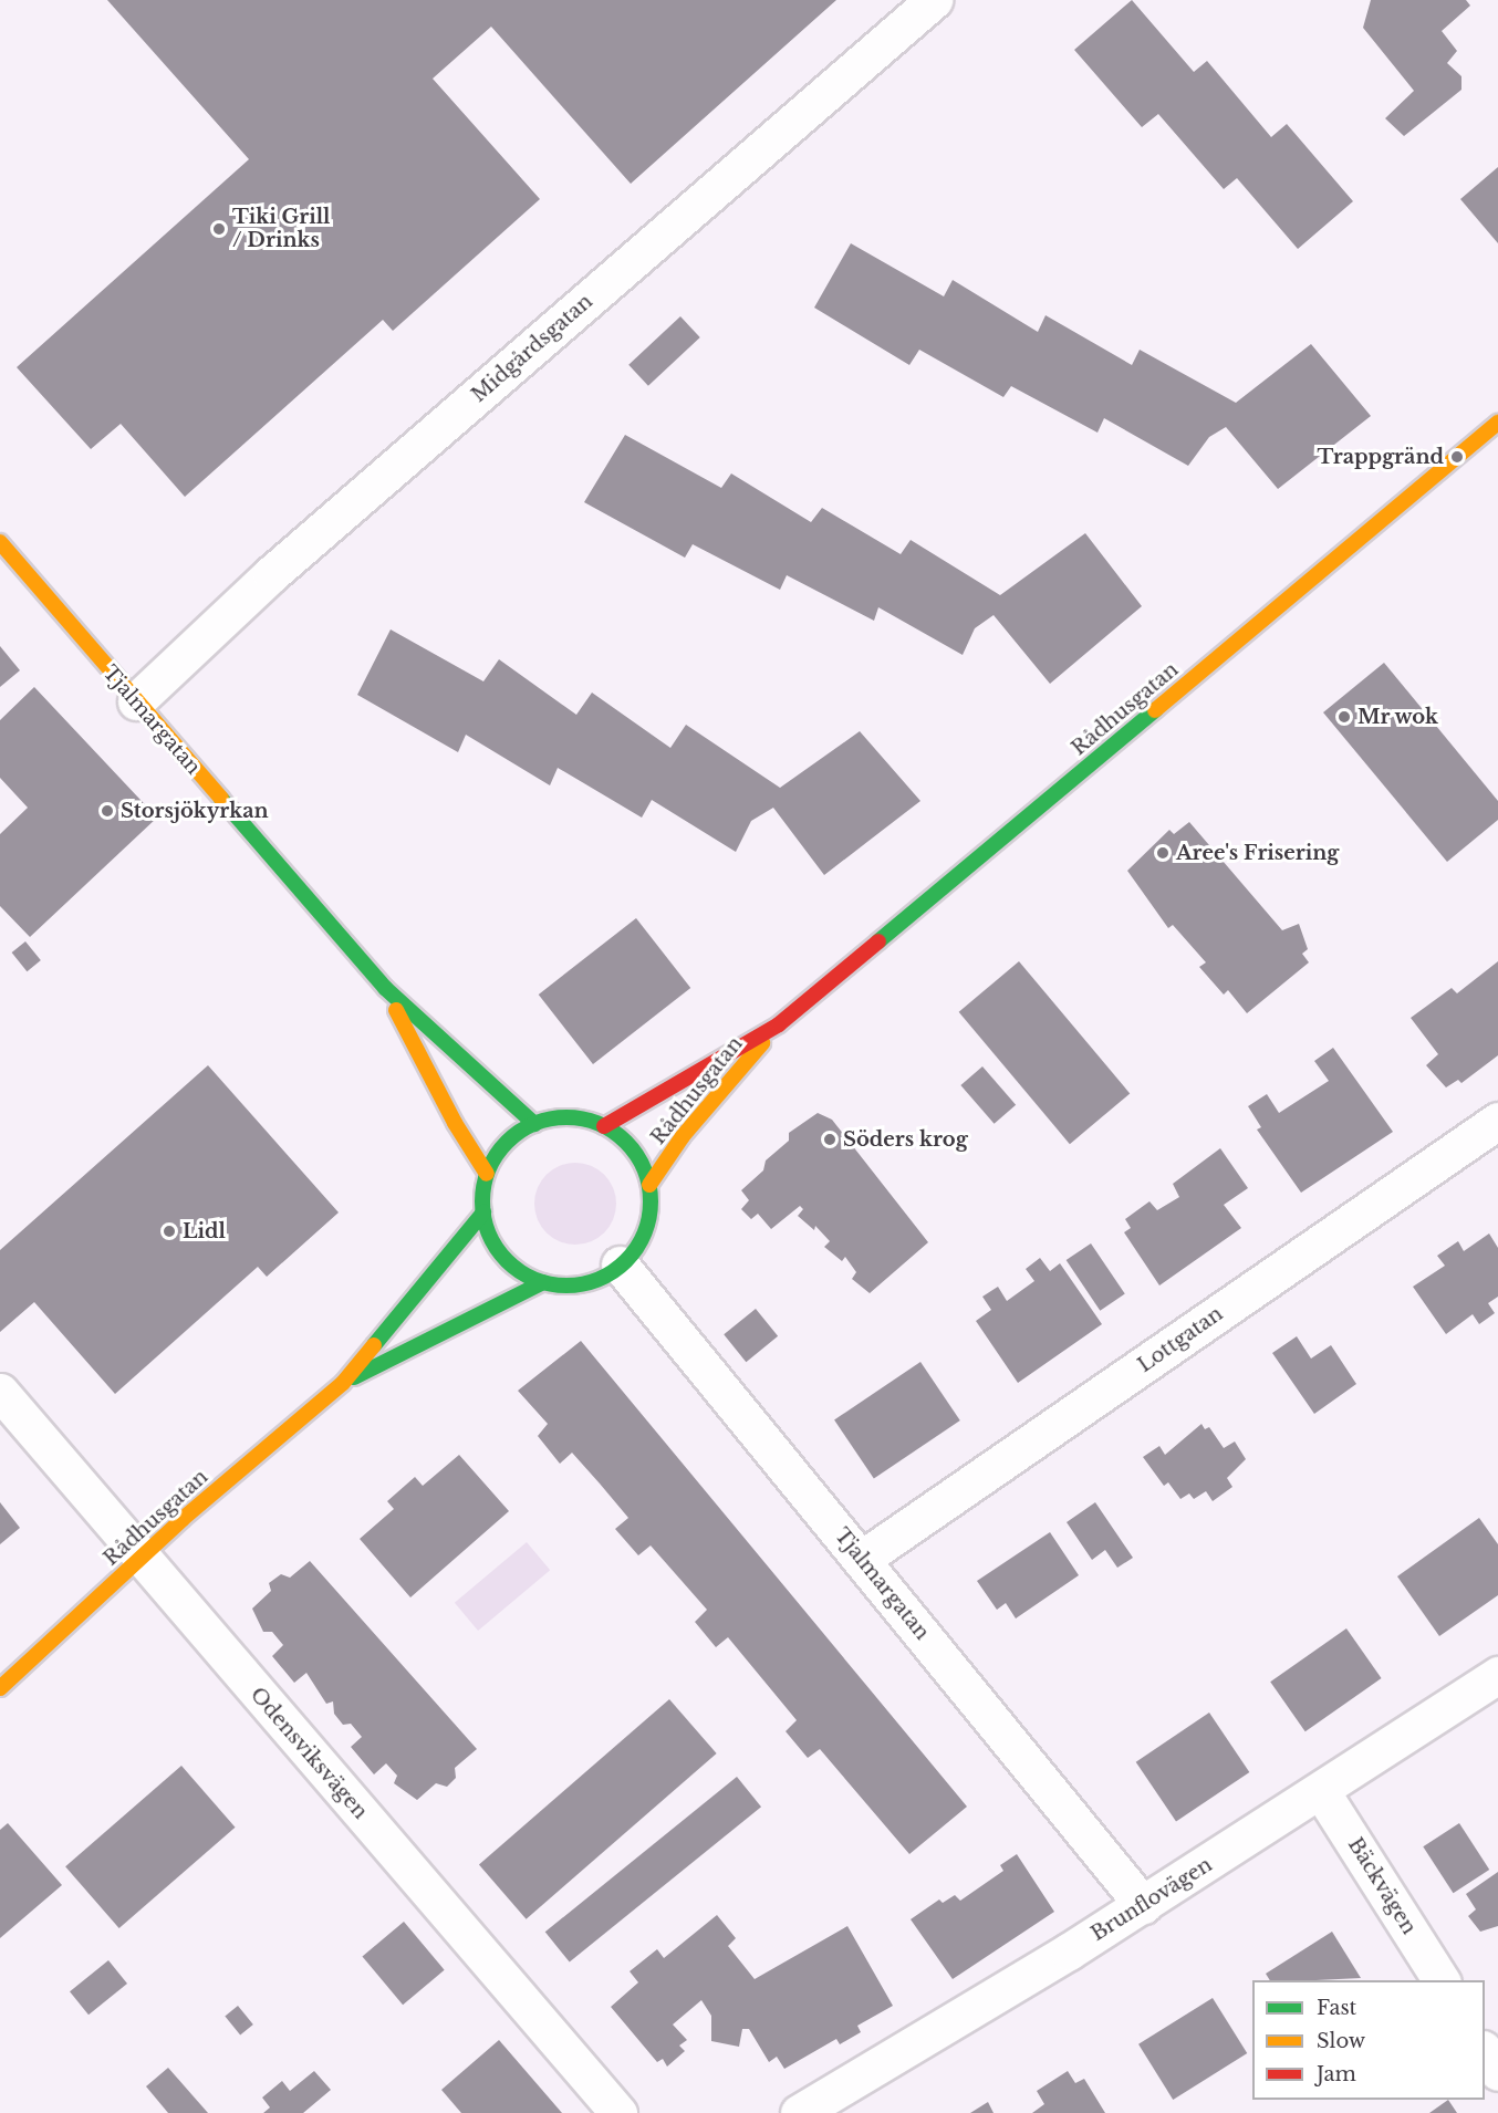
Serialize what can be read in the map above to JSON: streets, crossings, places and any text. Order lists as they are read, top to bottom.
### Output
{
  "streets": {
    "main road": ["Rådhusgatan", "Tjalmargatan"],
    "street": [
      "Midgårdsgatan",
      "Lottgatan",
      "Odensviksvägen",
      "Bäckvägen",
      "Brunflovägen"
    ]
  },
  "crossings": [
    ["Midgårdsgatan", "Tjalmargatan"],
    ["Rådhusgatan", "Tjalmargatan"],
    ["Rådhusgatan", "Odensviksvägen"],
    ["Tjalmargatan", "Lottgatan"],
    ["Tjalmargatan", "Brunflovägen"],
    ["Bäckvägen", "Brunflovägen"]
  ],
  "places": [
    "Tiki Grill / Drinks",
    "Trappgränd",
    "Mr wok",
    "Storsjökyrkan",
    "Aree's Frisering",
    "Söders krog",
    "Lidl"
  ],
  "legend": ["Fast", "Slow", "Jam"]
}
